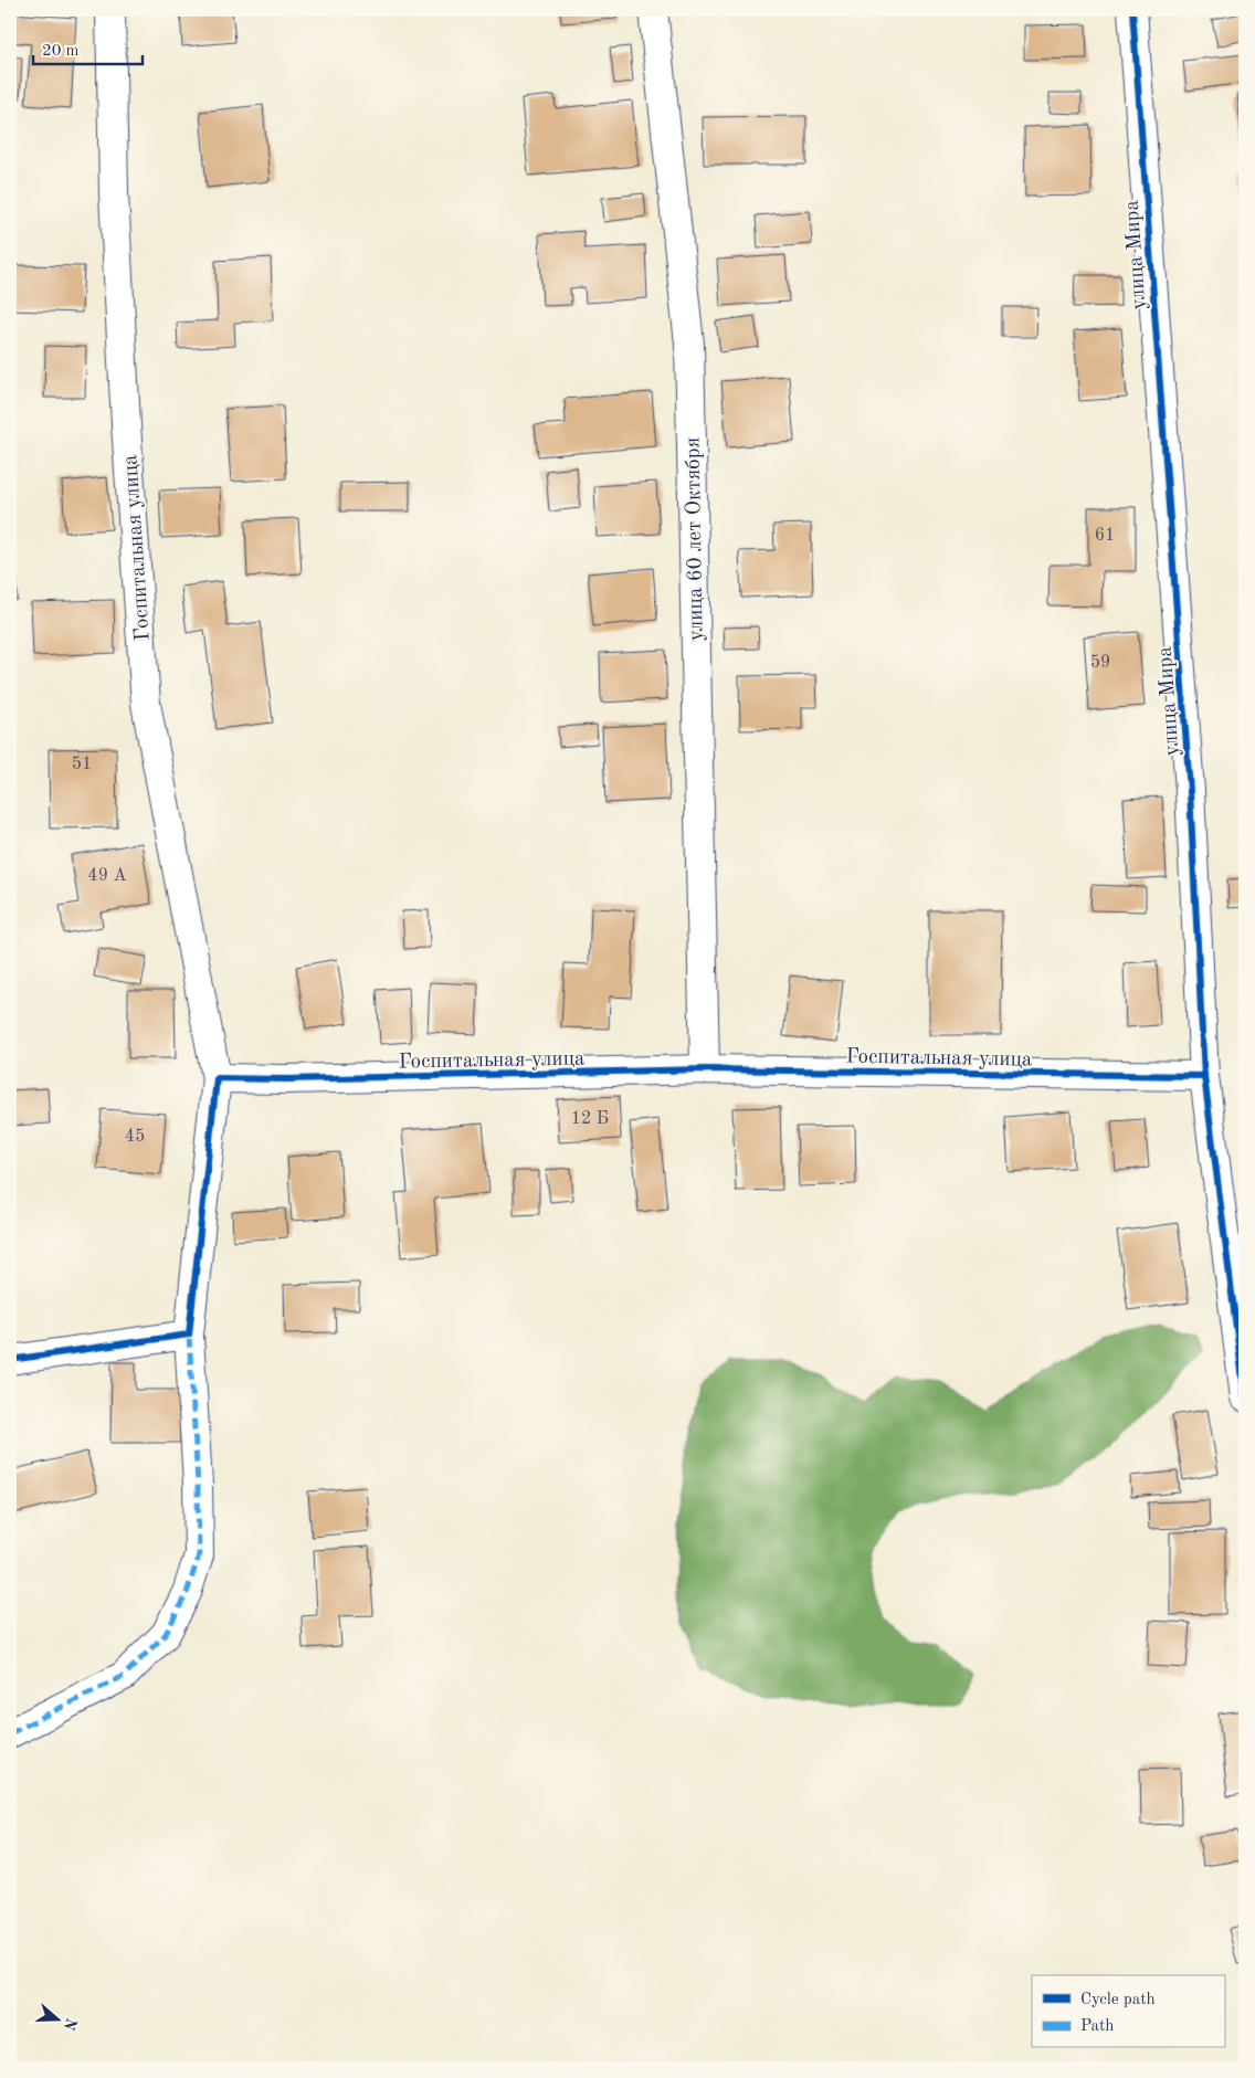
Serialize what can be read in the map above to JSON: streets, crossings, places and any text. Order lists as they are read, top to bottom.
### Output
{
  "streets": {
    "street": ["улица Мира", "улица 60 лет Октября", "Госпитальная улица"]
  },
  "crossings": [
    ["улица Мира", "Госпитальная улица"],
    ["улица 60 лет Октября", "Госпитальная улица"]
  ],
  "house_numbers": [
    "61",
    "59",
    "51",
    "49 А",
    "12 Б",
    "45"
  ],
  "legend": ["Cycle path", "Path"],
  "scale_bar": "20 m",
  "north": "right"
}
